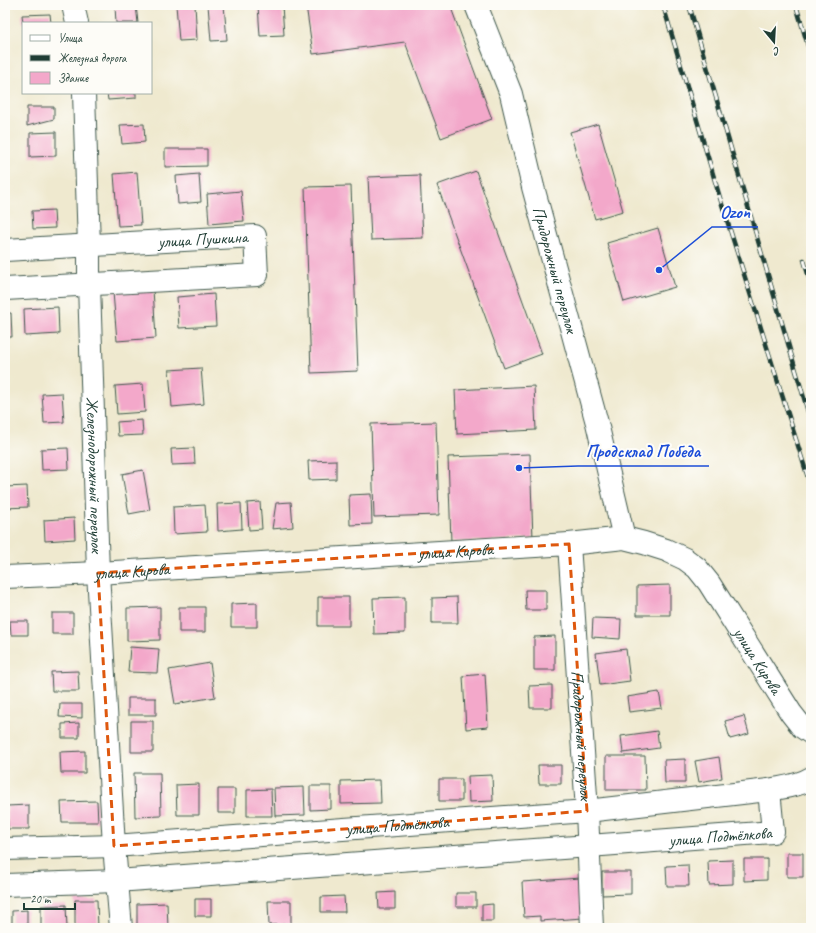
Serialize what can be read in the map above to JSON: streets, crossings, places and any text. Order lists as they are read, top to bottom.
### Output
{
  "streets": {
    "street": [
      "улица Пушкина",
      "Придорожный переулок",
      "Железнодорожный переулок",
      "улица Кирова",
      "улица Подтёлкова"
    ]
  },
  "crossings": [
    ["улица Пушкина", "Железнодорожный переулок"],
    ["Придорожный переулок", "улица Кирова"],
    ["Придорожный переулок", "улица Подтёлкова"],
    ["Железнодорожный переулок", "улица Кирова"],
    ["Железнодорожный переулок", "улица Подтёлкова"]
  ],
  "places": ["Ozon", "Продсклад Победа"],
  "legend": ["Улица", "Железная дорога", "Здание"],
  "scale_bar": "20 m",
  "north": "bottom"
}
